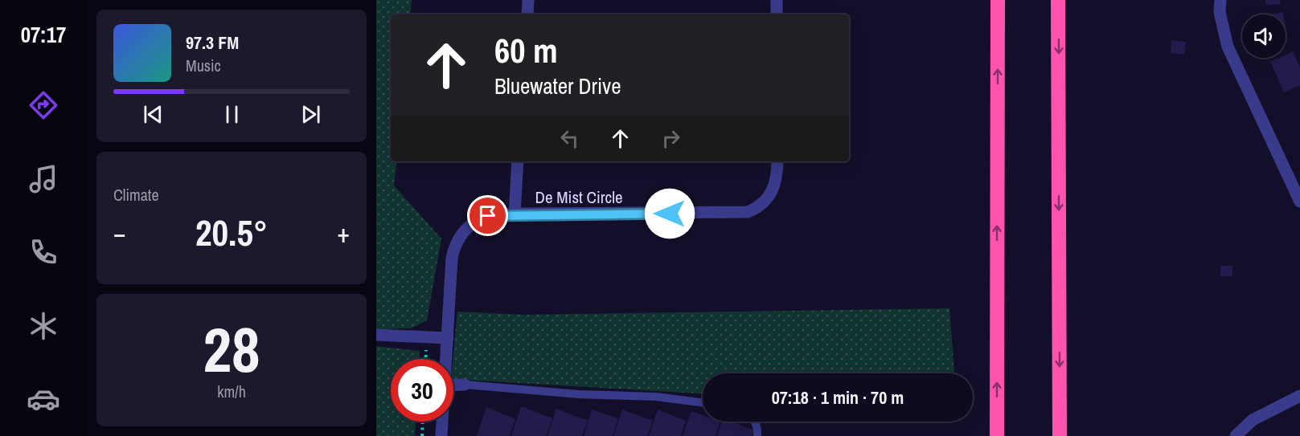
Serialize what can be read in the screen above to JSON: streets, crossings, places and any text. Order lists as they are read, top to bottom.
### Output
{
  "streets": {
    "street": ["De Mist Circle"]
  },
  "page": {
    "tabs": "07:17",
    "turn": ["60 m", "Bluewater Drive"],
    "song": ["97.3 FM", "Music"],
    "tile": [
      "Climate",
      ["28", "km/h"]
    ],
    "heat": ["−", "20.5°", "+"],
    "limit": "30",
    "trip": "07:18 · 1 min · 70 m"
  }
}
